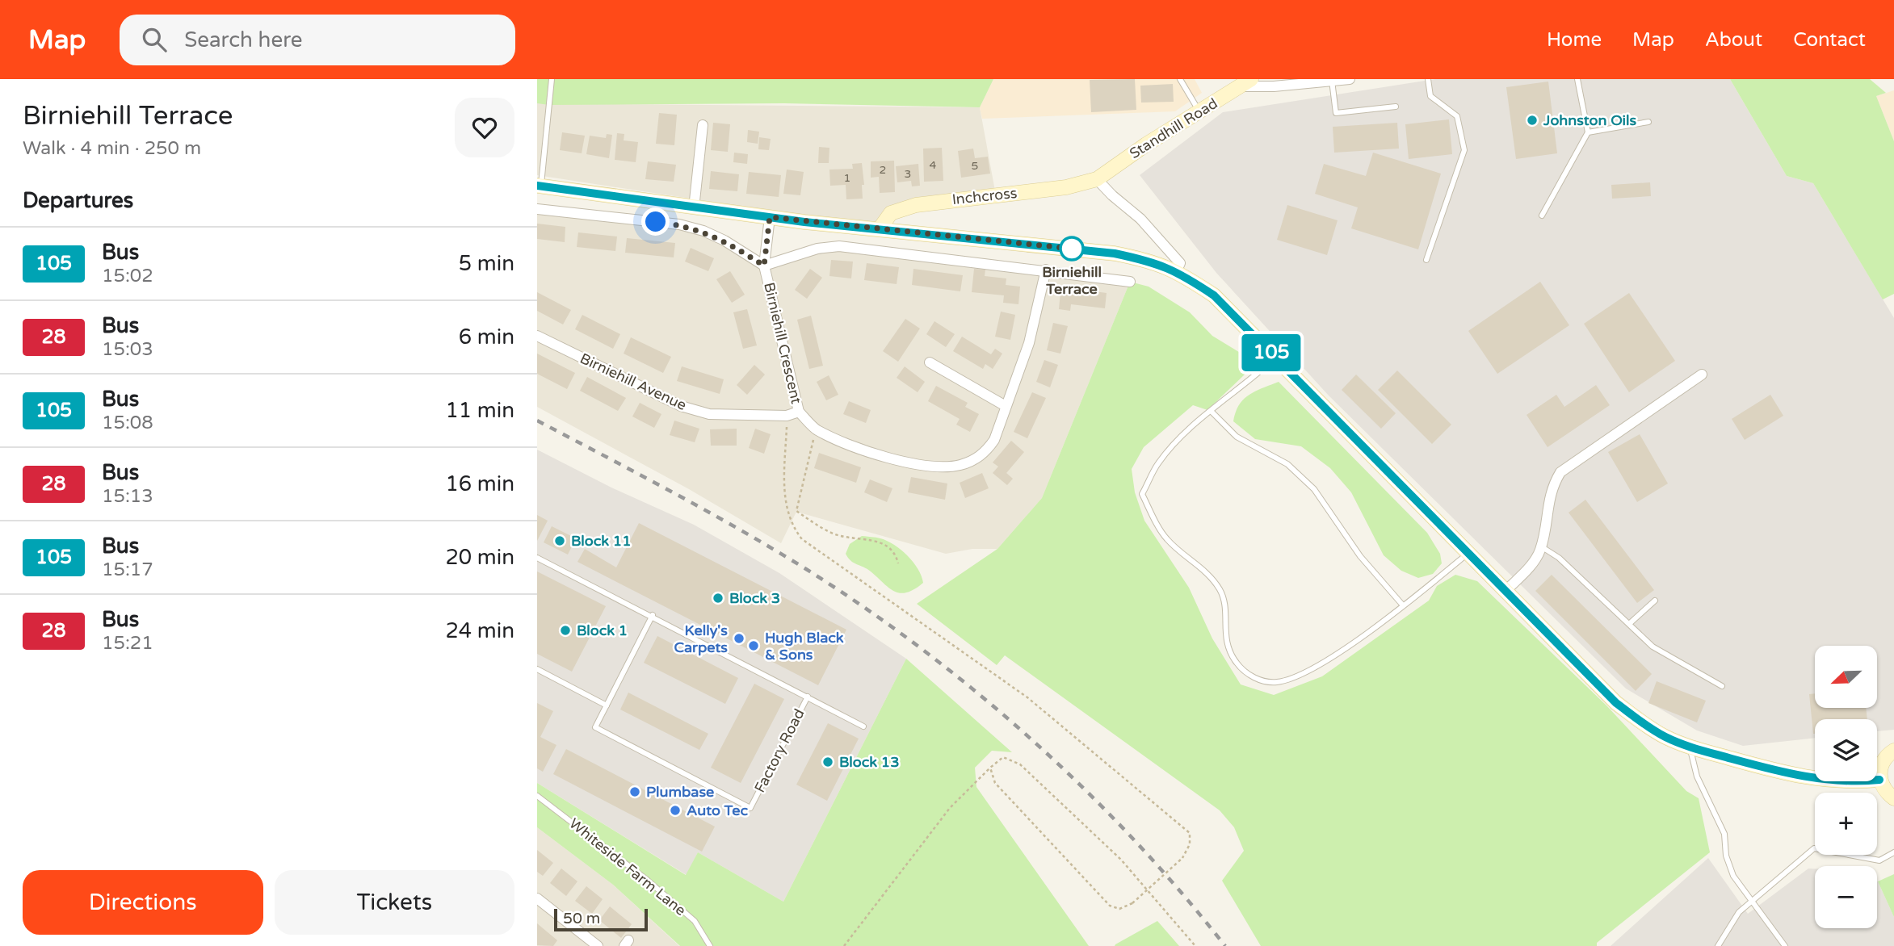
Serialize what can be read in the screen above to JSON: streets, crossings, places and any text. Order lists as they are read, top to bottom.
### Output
{
  "streets": {
    "main road": ["Standhill Road", "Inchcross"],
    "street": ["Birniehill Crescent", "Birniehill Avenue"],
    "lane": ["Factory Road", "Whiteside Farm Lane"]
  },
  "crossings": [
    ["Standhill Road", "Inchcross"],
    ["Birniehill Crescent", "Birniehill Avenue"]
  ],
  "places": [
    "Johnston Oils",
    "Birniehill Terrace",
    "Block 11",
    "Block 3",
    "Block 1",
    "Kelly's Carpets",
    "Hugh Black & Sons",
    "Block 13",
    "Plumbase",
    "Auto Tec"
  ],
  "lines": ["bus line 105"],
  "house_numbers": [
    "4",
    "5",
    "2",
    "3",
    "1"
  ],
  "scale_bar": "50 m",
  "north": "bottom left",
  "page": {
    "header": "Map",
    "search": "Search here",
    "nav": [
      "Home",
      "Map",
      "About",
      "Contact"
    ],
    "heading": [
      ["Birniehill Terrace", "Walk · 4 min · 250 m"],
      "Departures"
    ],
    "on_map": "105",
    "list": [
      {
        "mark": "105",
        "name": "Bus",
        "note": "15:02",
        "value": "5 min"
      },
      {
        "mark": "28",
        "name": "Bus",
        "note": "15:03",
        "value": "6 min"
      },
      {
        "mark": "105",
        "name": "Bus",
        "note": "15:08",
        "value": "11 min"
      },
      {
        "mark": "28",
        "name": "Bus",
        "note": "15:13",
        "value": "16 min"
      },
      {
        "mark": "105",
        "name": "Bus",
        "note": "15:17",
        "value": "20 min"
      },
      {
        "mark": "28",
        "name": "Bus",
        "note": "15:21",
        "value": "24 min"
      }
    ],
    "map_buttons": ["+", "−"],
    "buttons": ["Directions", "Tickets"],
    "scale": "50 m"
  }
}
